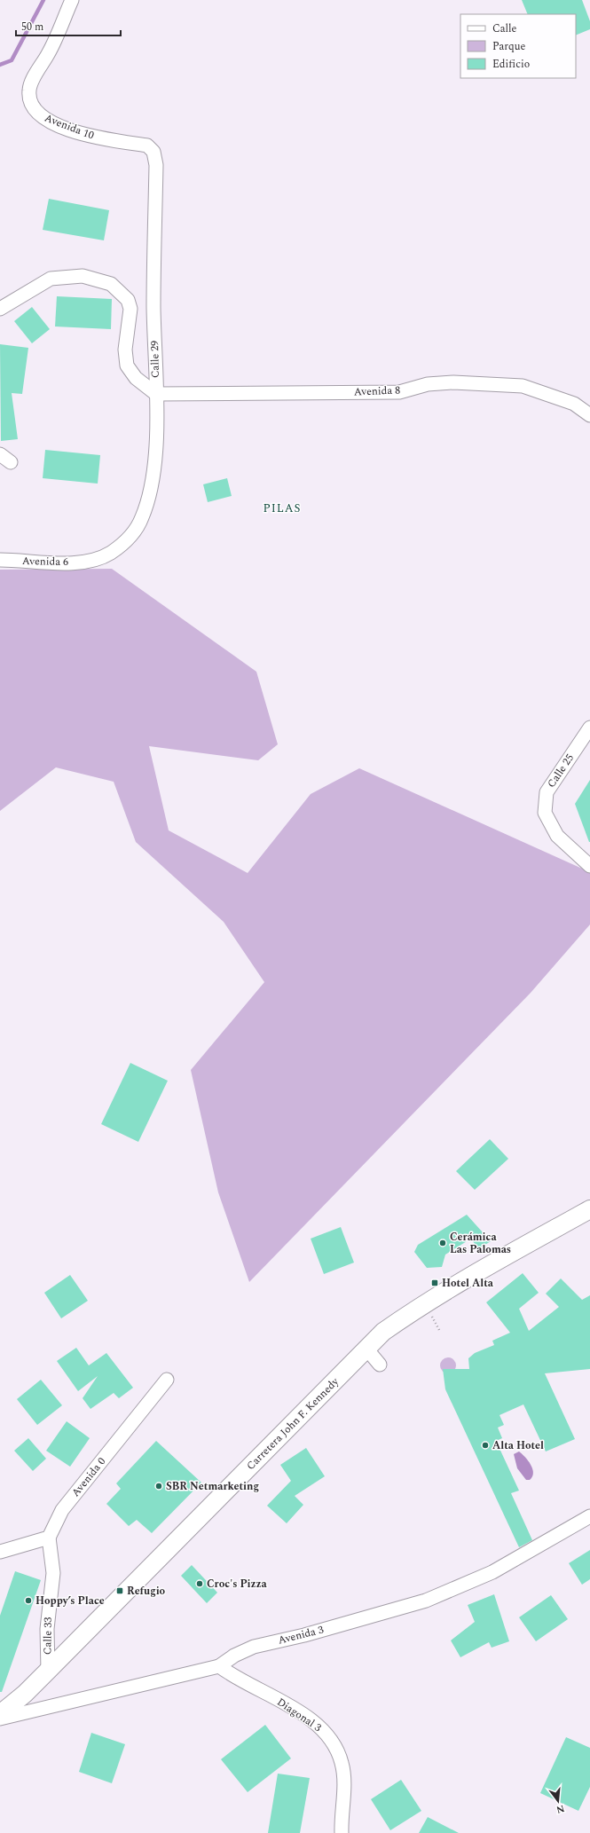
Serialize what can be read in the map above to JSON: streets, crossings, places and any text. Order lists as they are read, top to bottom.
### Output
{
  "streets": {
    "main road": ["Carretera John F. Kennedy"],
    "street": [
      "Avenida 10",
      "Calle 29",
      "Avenida 8",
      "Avenida 6",
      "Calle 25",
      "Avenida 0",
      "Avenida 3",
      "Calle 33",
      "Diagonal 3"
    ]
  },
  "crossings": [
    ["Avenida 10", "Calle 29"],
    ["Calle 29", "Avenida 8"],
    ["Calle 29", "Avenida 6"],
    ["Carretera John F. Kennedy", "Calle 33"],
    ["Avenida 0", "Calle 33"],
    ["Avenida 3", "Diagonal 3"]
  ],
  "districts": ["PILAS"],
  "places": {
    "other": [
      "Cerámica Las Palomas",
      "Alta Hotel",
      "SBR Netmarketing",
      "Croc's Pizza",
      "Hoppy’s Place"
    ],
    "transit": ["Hotel Alta", "Refugio"]
  },
  "legend": ["Calle", "Parque", "Edificio"],
  "scale_bar": "50 m",
  "north": "bottom"
}
